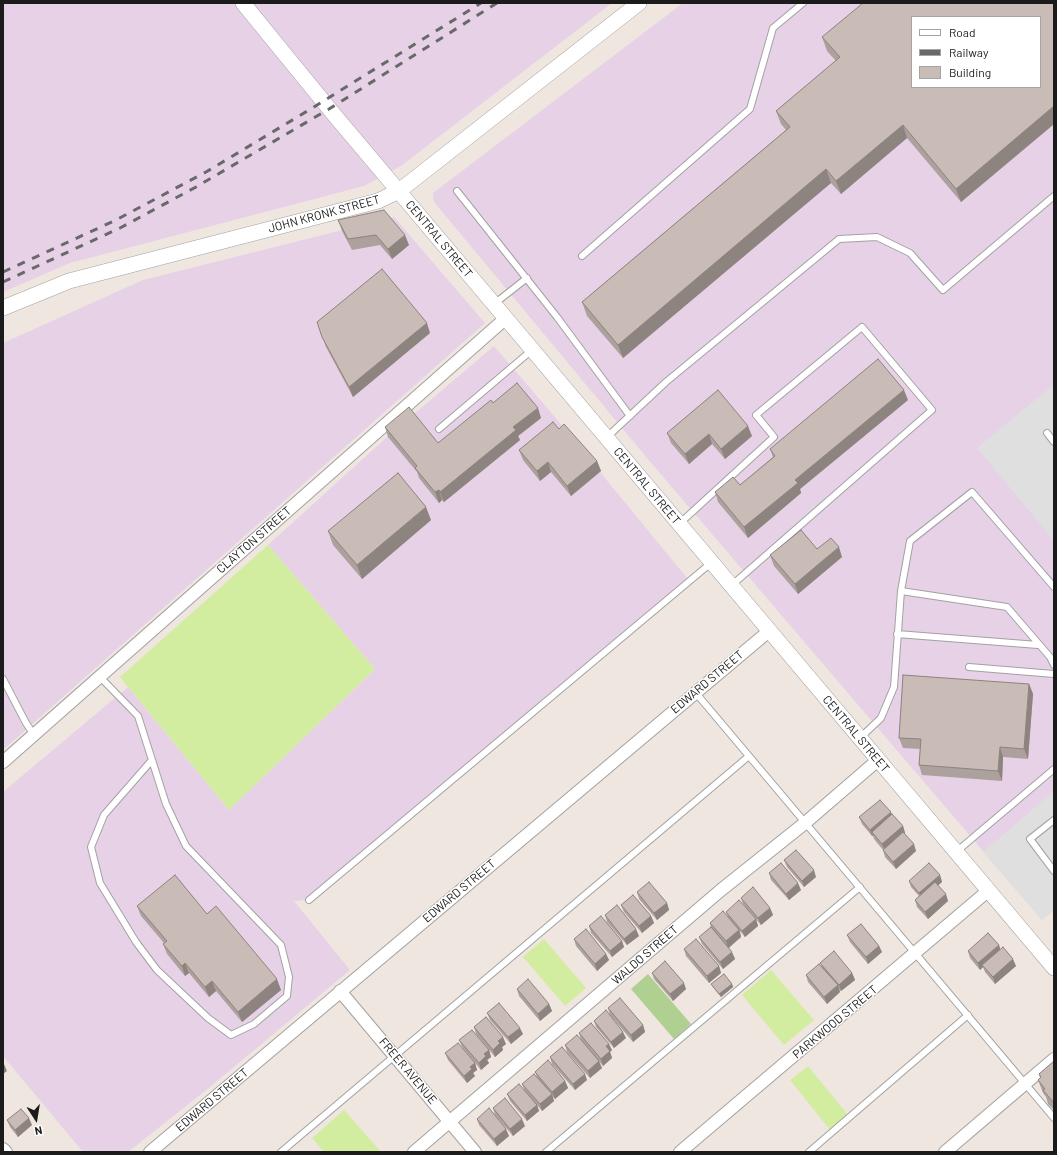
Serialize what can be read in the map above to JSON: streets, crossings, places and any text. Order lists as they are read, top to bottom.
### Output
{
  "streets": {
    "street": [
      "JOHN KRONK STREET",
      "CENTRAL STREET",
      "CLAYTON STREET",
      "EDWARD STREET",
      "WALDO STREET",
      "PARKWOOD STREET",
      "FREER AVENUE"
    ]
  },
  "crossings": [
    ["JOHN KRONK STREET", "CENTRAL STREET"],
    ["CENTRAL STREET", "CLAYTON STREET"],
    ["CENTRAL STREET", "EDWARD STREET"],
    ["CENTRAL STREET", "WALDO STREET"],
    ["CENTRAL STREET", "PARKWOOD STREET"],
    ["EDWARD STREET", "FREER AVENUE"],
    ["WALDO STREET", "FREER AVENUE"]
  ],
  "legend": ["Road", "Railway", "Building"],
  "north": "bottom"
}
